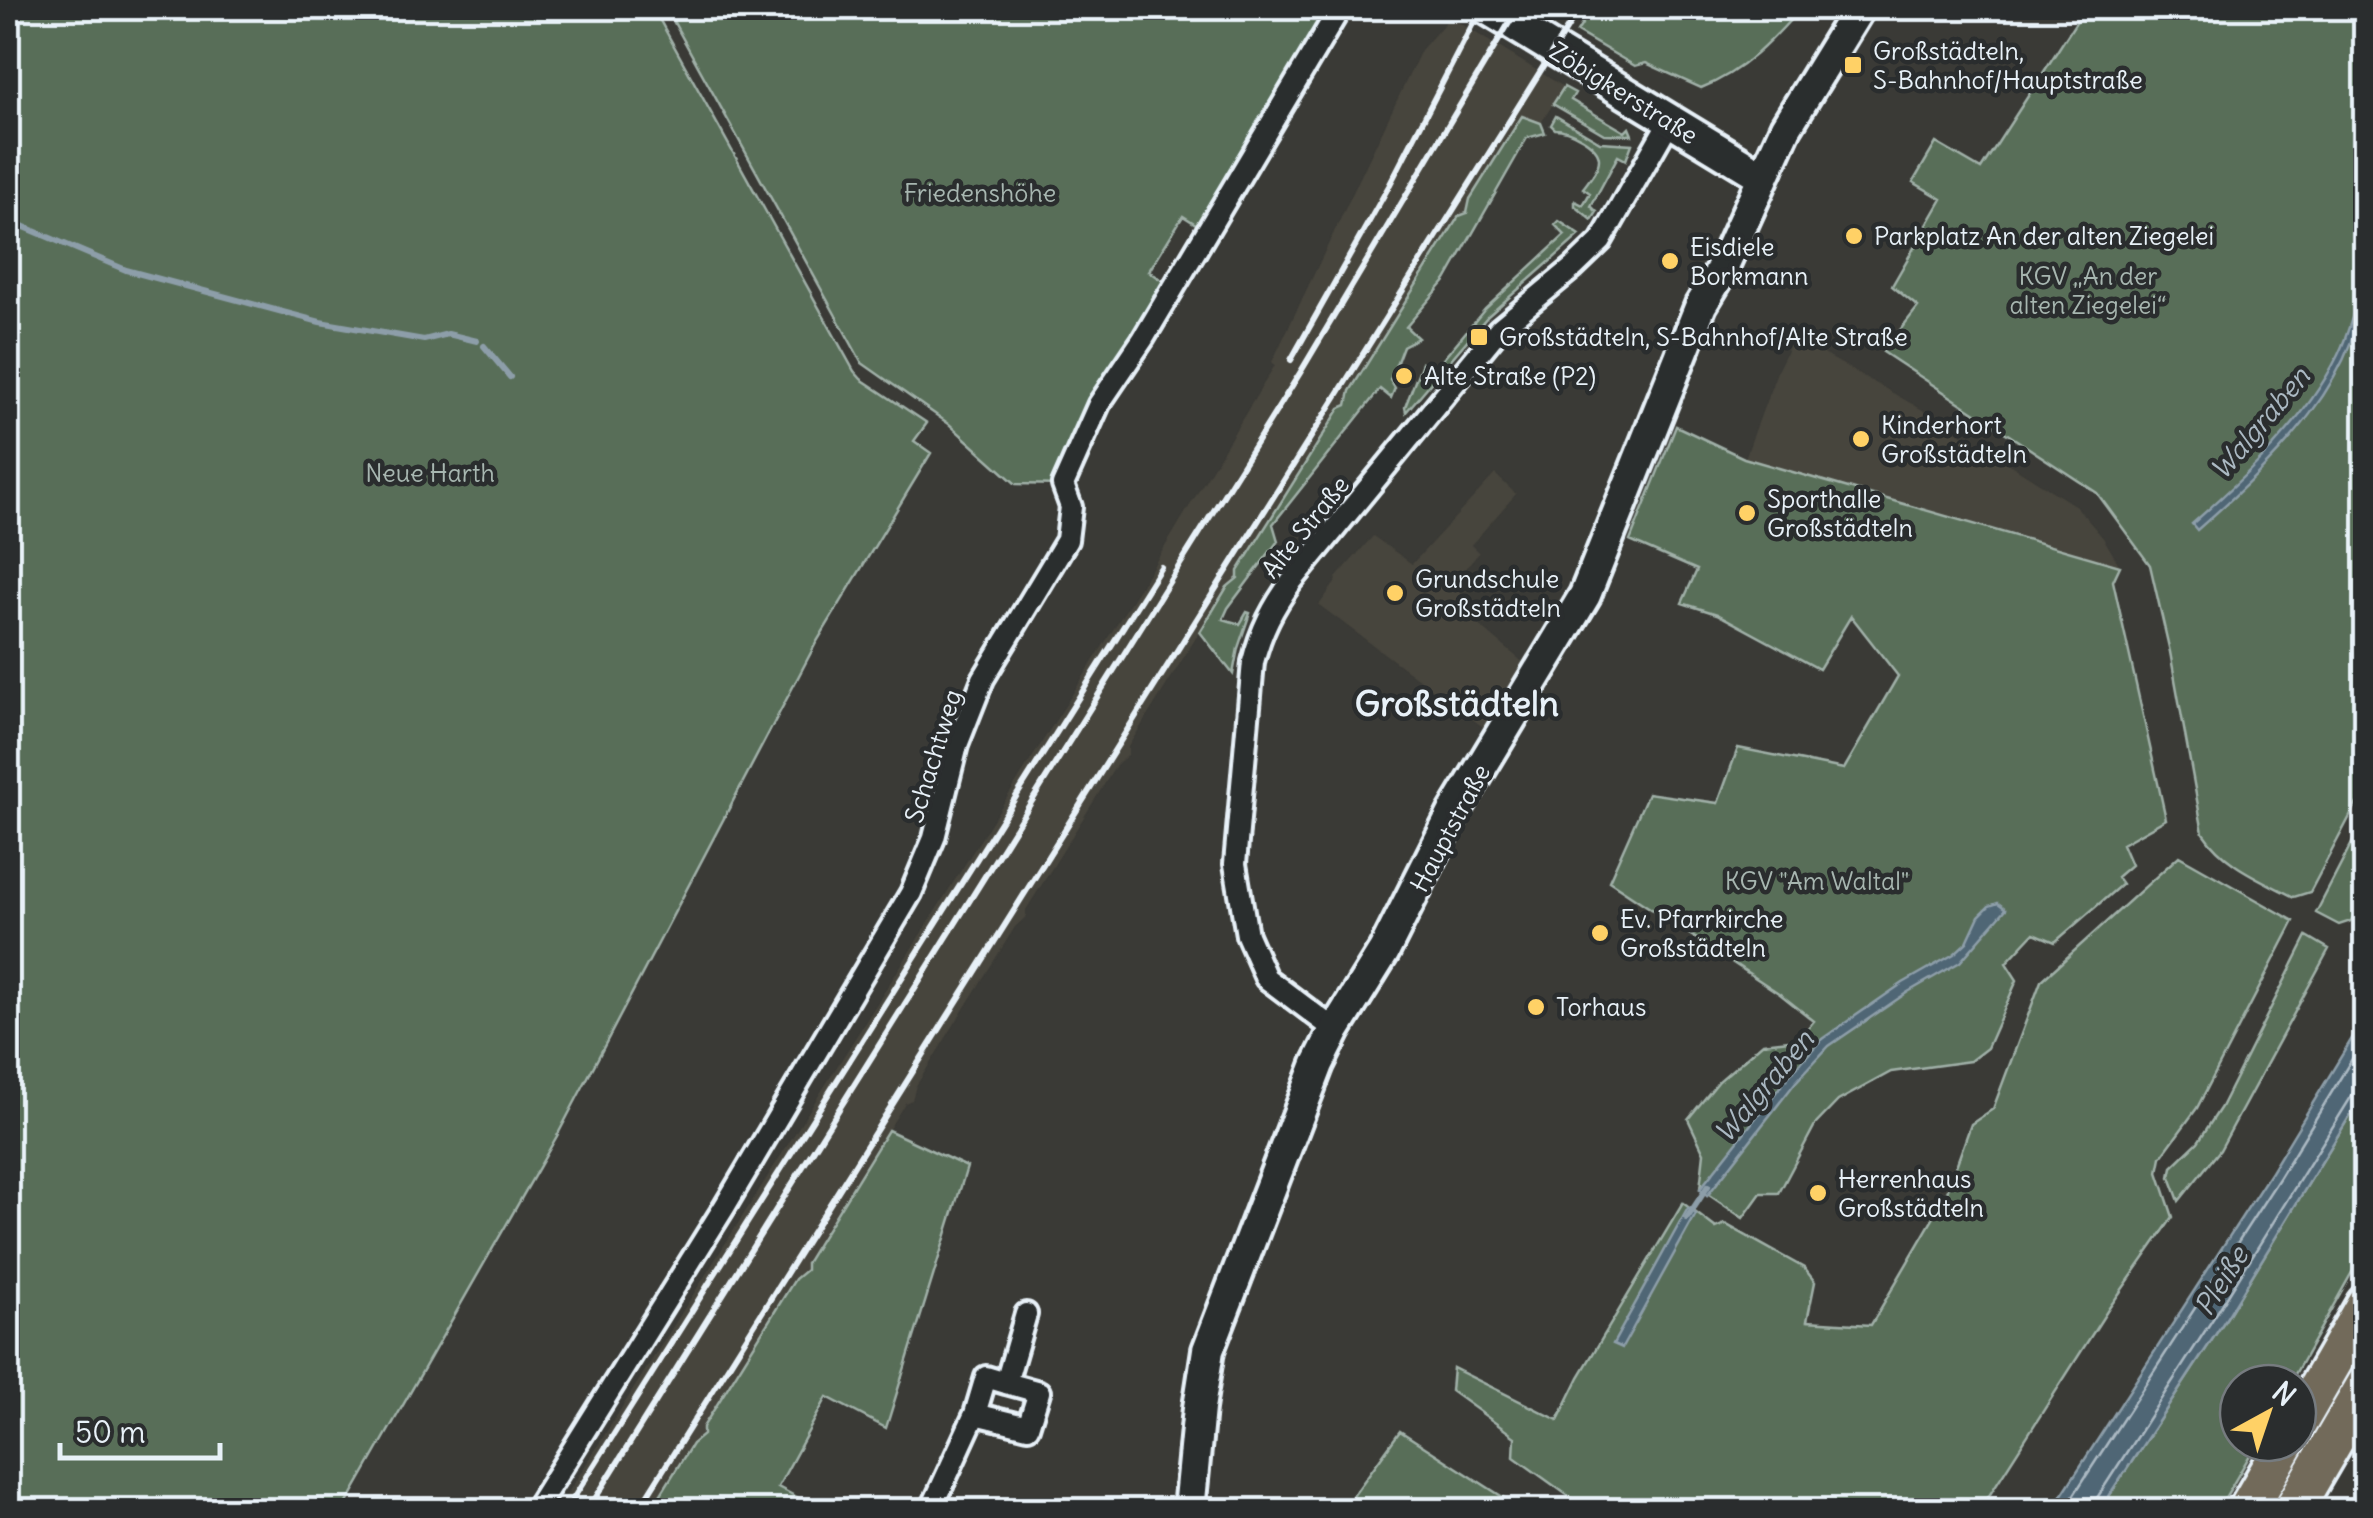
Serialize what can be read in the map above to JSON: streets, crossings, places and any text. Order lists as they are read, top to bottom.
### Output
{
  "streets": {
    "main road": ["Zöbigkerstraße", "Hauptstraße"],
    "street": ["Alte Straße", "Schachtweg"]
  },
  "crossings": [
    ["Zöbigkerstraße", "Alte Straße"],
    ["Zöbigkerstraße", "Hauptstraße"],
    ["Alte Straße", "Hauptstraße"]
  ],
  "districts": ["Großstädteln"],
  "water": ["Walgraben", "Pleiße"],
  "parks": [
    "Friedenshöhe",
    "KGV „An der alten Ziegelei“",
    "Neue Harth",
    "KGV \"Am Waltal\""
  ],
  "places": {
    "transit": ["Großstädteln, S-Bahnhof/Hauptstraße", "Großstädteln, S-Bahnhof/Alte Straße"],
    "other": [
      "Parkplatz An der alten Ziegelei",
      "Eisdiele Borkmann",
      "Alte Straße (P2)",
      "Kinderhort Großstädteln",
      "Sporthalle Großstädteln",
      "Grundschule Großstädteln",
      "Ev. Pfarrkirche Großstädteln",
      "Torhaus",
      "Herrenhaus Großstädteln"
    ]
  },
  "scale_bar": "50 m",
  "north": "top right"
}
